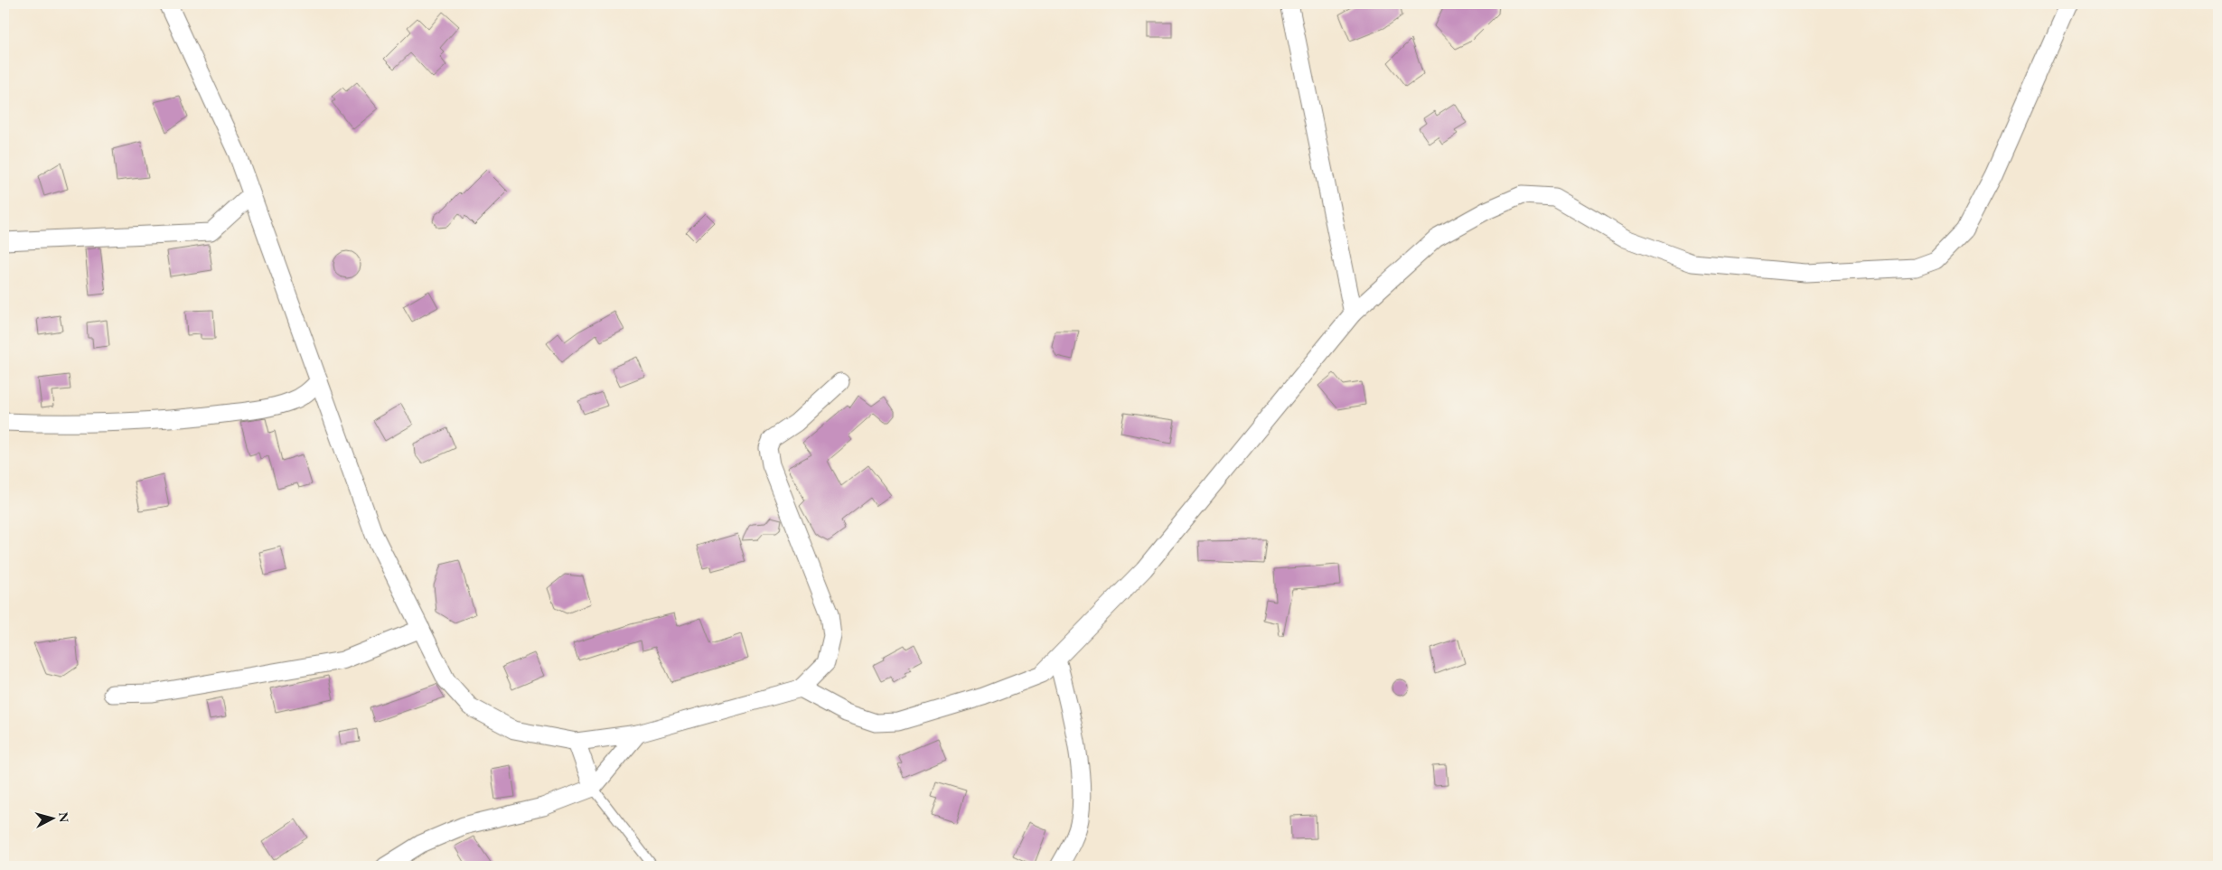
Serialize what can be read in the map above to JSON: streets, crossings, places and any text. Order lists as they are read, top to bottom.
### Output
{
  "north": "right"
}
